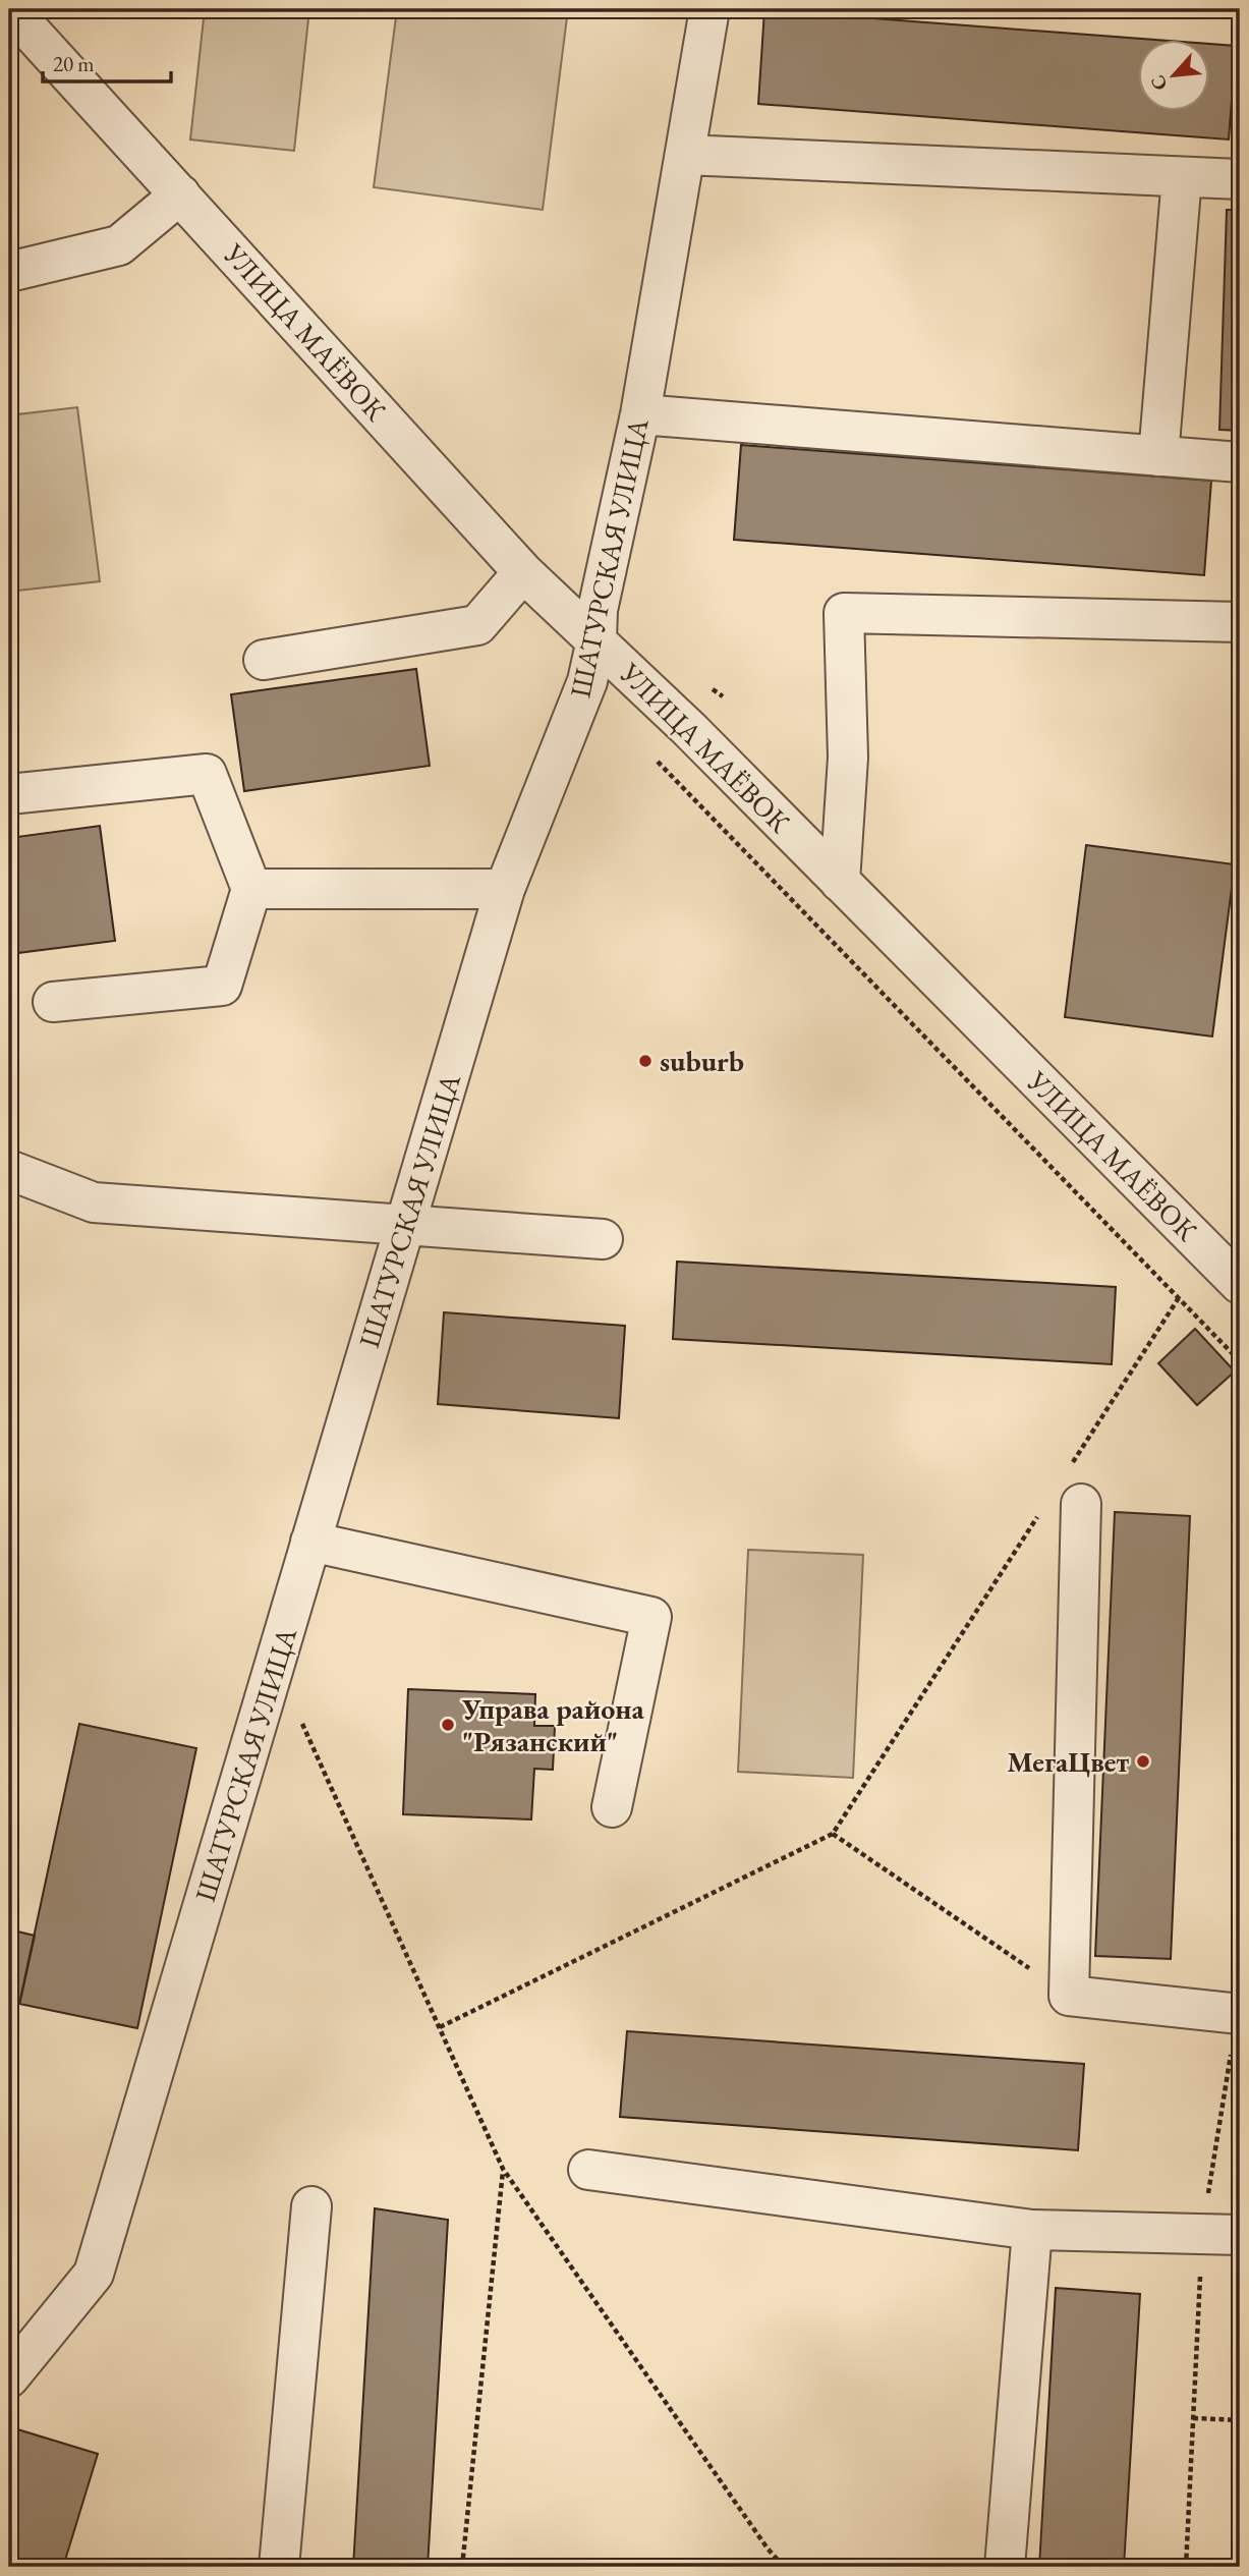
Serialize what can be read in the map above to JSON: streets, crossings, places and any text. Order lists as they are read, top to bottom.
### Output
{
  "streets": {
    "street": ["УЛИЦА МАЁВОК", "ШАТУРСКАЯ УЛИЦА"]
  },
  "crossings": [
    ["УЛИЦА МАЁВОК", "ШАТУРСКАЯ УЛИЦА"]
  ],
  "places": ["suburb", "Управа района \"Рязанский\"", "МегаЦвет"],
  "scale_bar": "20 m",
  "north": "bottom left"
}
